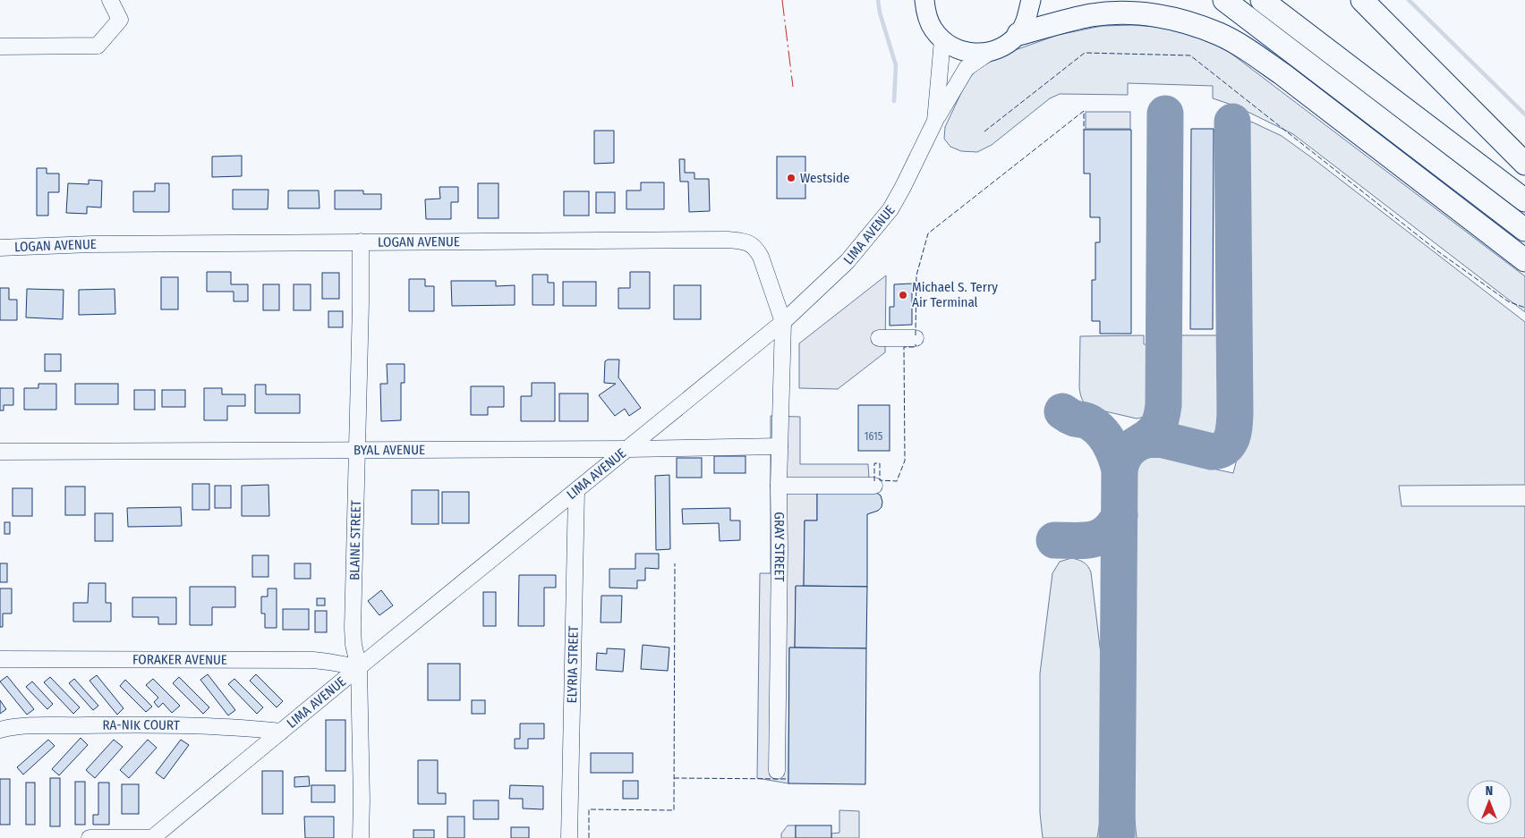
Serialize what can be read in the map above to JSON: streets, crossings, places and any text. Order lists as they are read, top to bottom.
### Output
{
  "streets": {
    "street": [
      "LIMA AVENUE",
      "LOGAN AVENUE",
      "BYAL AVENUE",
      "BLAINE STREET",
      "GRAY STREET",
      "FORAKER AVENUE",
      "ELYRIA STREET",
      "RA-NIK COURT"
    ]
  },
  "crossings": [
    ["LIMA AVENUE", "LOGAN AVENUE"],
    ["LIMA AVENUE", "BYAL AVENUE"],
    ["LIMA AVENUE", "BLAINE STREET"],
    ["LIMA AVENUE", "GRAY STREET"],
    ["LIMA AVENUE", "FORAKER AVENUE"],
    ["LIMA AVENUE", "ELYRIA STREET"],
    ["LIMA AVENUE", "RA-NIK COURT"],
    ["LOGAN AVENUE", "BLAINE STREET"],
    ["LOGAN AVENUE", "GRAY STREET"],
    ["BYAL AVENUE", "BLAINE STREET"],
    ["BYAL AVENUE", "GRAY STREET"],
    ["BLAINE STREET", "FORAKER AVENUE"]
  ],
  "places": ["Westside", "Michael S. Terry Air Terminal"],
  "house_numbers": ["1615"],
  "north": "top"
}
